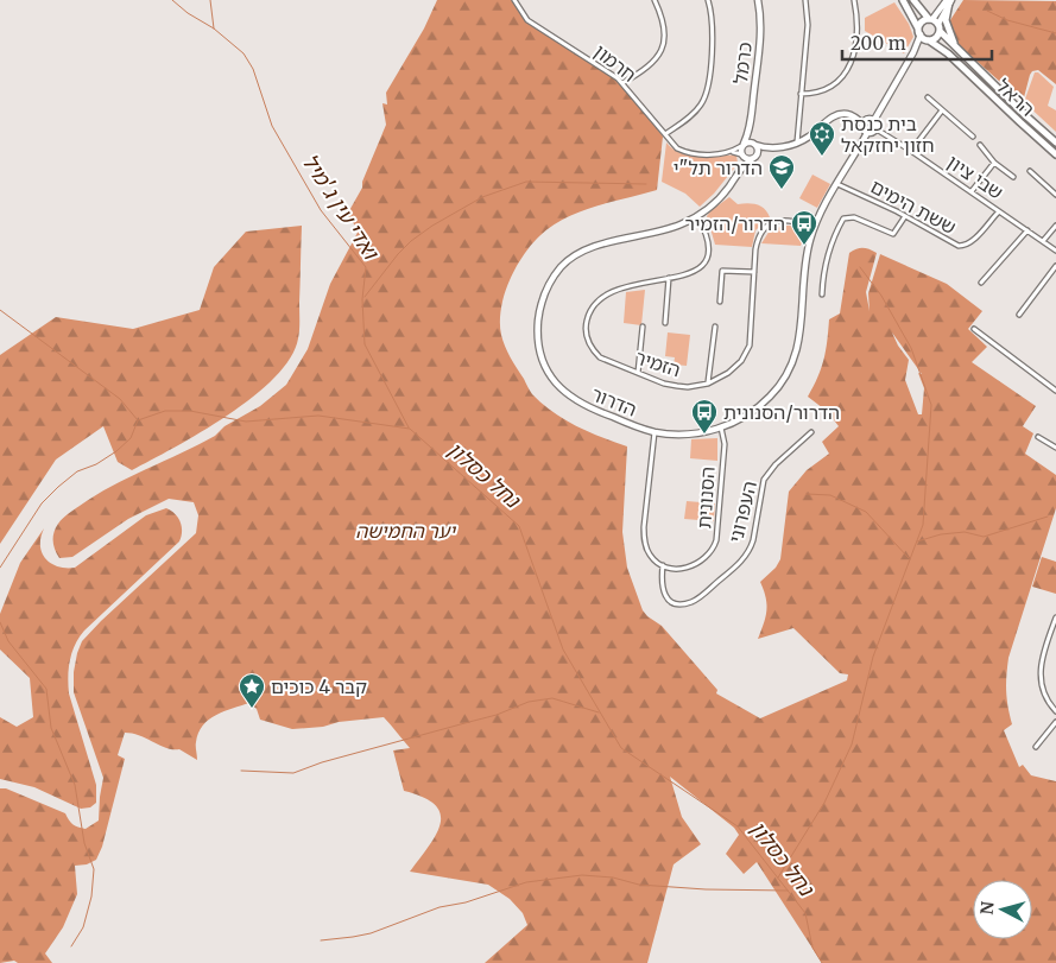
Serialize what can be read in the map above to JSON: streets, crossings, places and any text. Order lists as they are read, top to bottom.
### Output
{
  "streets": {
    "main road": ["הראל"],
    "street": [
      "חרמון",
      "כרמל",
      "שבי ציון",
      "ששת הימים",
      "הזמיר",
      "הדרור",
      "הסנונית",
      "העפרוני"
    ]
  },
  "crossings": [
    ["חרמון", "כרמל"],
    ["חרמון", "הדרור"],
    ["כרמל", "הדרור"],
    ["שבי ציון", "ששת הימים"],
    ["שבי ציון", "הדרור"],
    ["ששת הימים", "הדרור"],
    ["הזמיר", "הדרור"],
    ["הדרור", "הסנונית"],
    ["הסנונית", "העפרוני"]
  ],
  "water": ["ואדי עין ג'מיל", "נחל כסלון"],
  "parks": ["יער החמישה"],
  "places": {
    "synagogue": ["בית כנסת חזון יחזקאל"],
    "school or university": ["הדרור תל\"י"],
    "bus stop": ["הדרור/הזמיר", "הדרור/הסנונית"],
    "place": ["קבר 4 כוכים"]
  },
  "scale_bar": "200 m",
  "north": "left"
}
